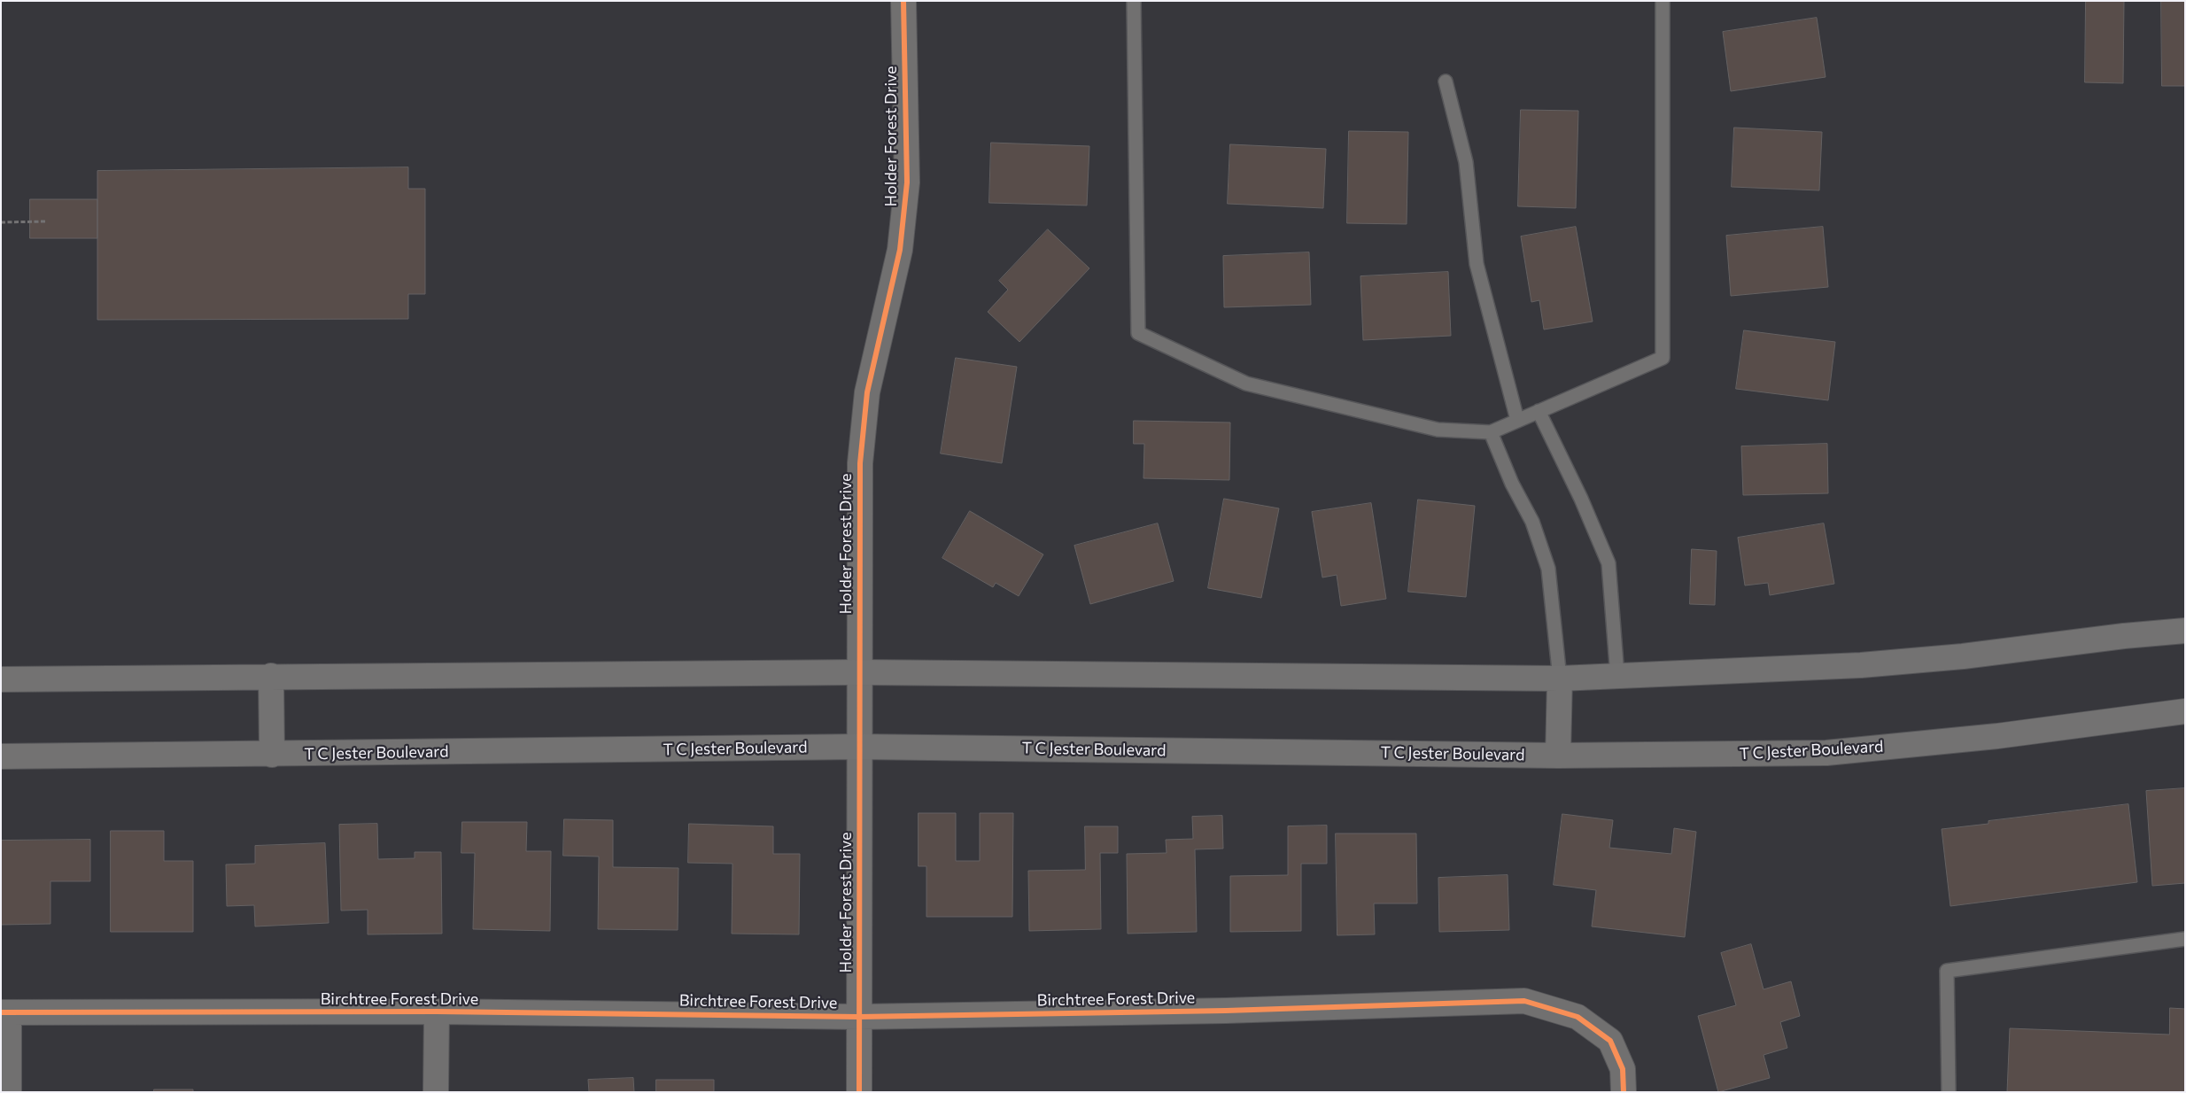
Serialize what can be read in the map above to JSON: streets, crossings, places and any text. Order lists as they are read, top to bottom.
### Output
{
  "streets": {
    "main road": ["T C Jester Boulevard"],
    "street": ["Holder Forest Drive", "Birchtree Forest Drive"]
  },
  "crossings": [
    ["Holder Forest Drive", "T C Jester Boulevard"],
    ["Holder Forest Drive", "Birchtree Forest Drive"]
  ]
}
